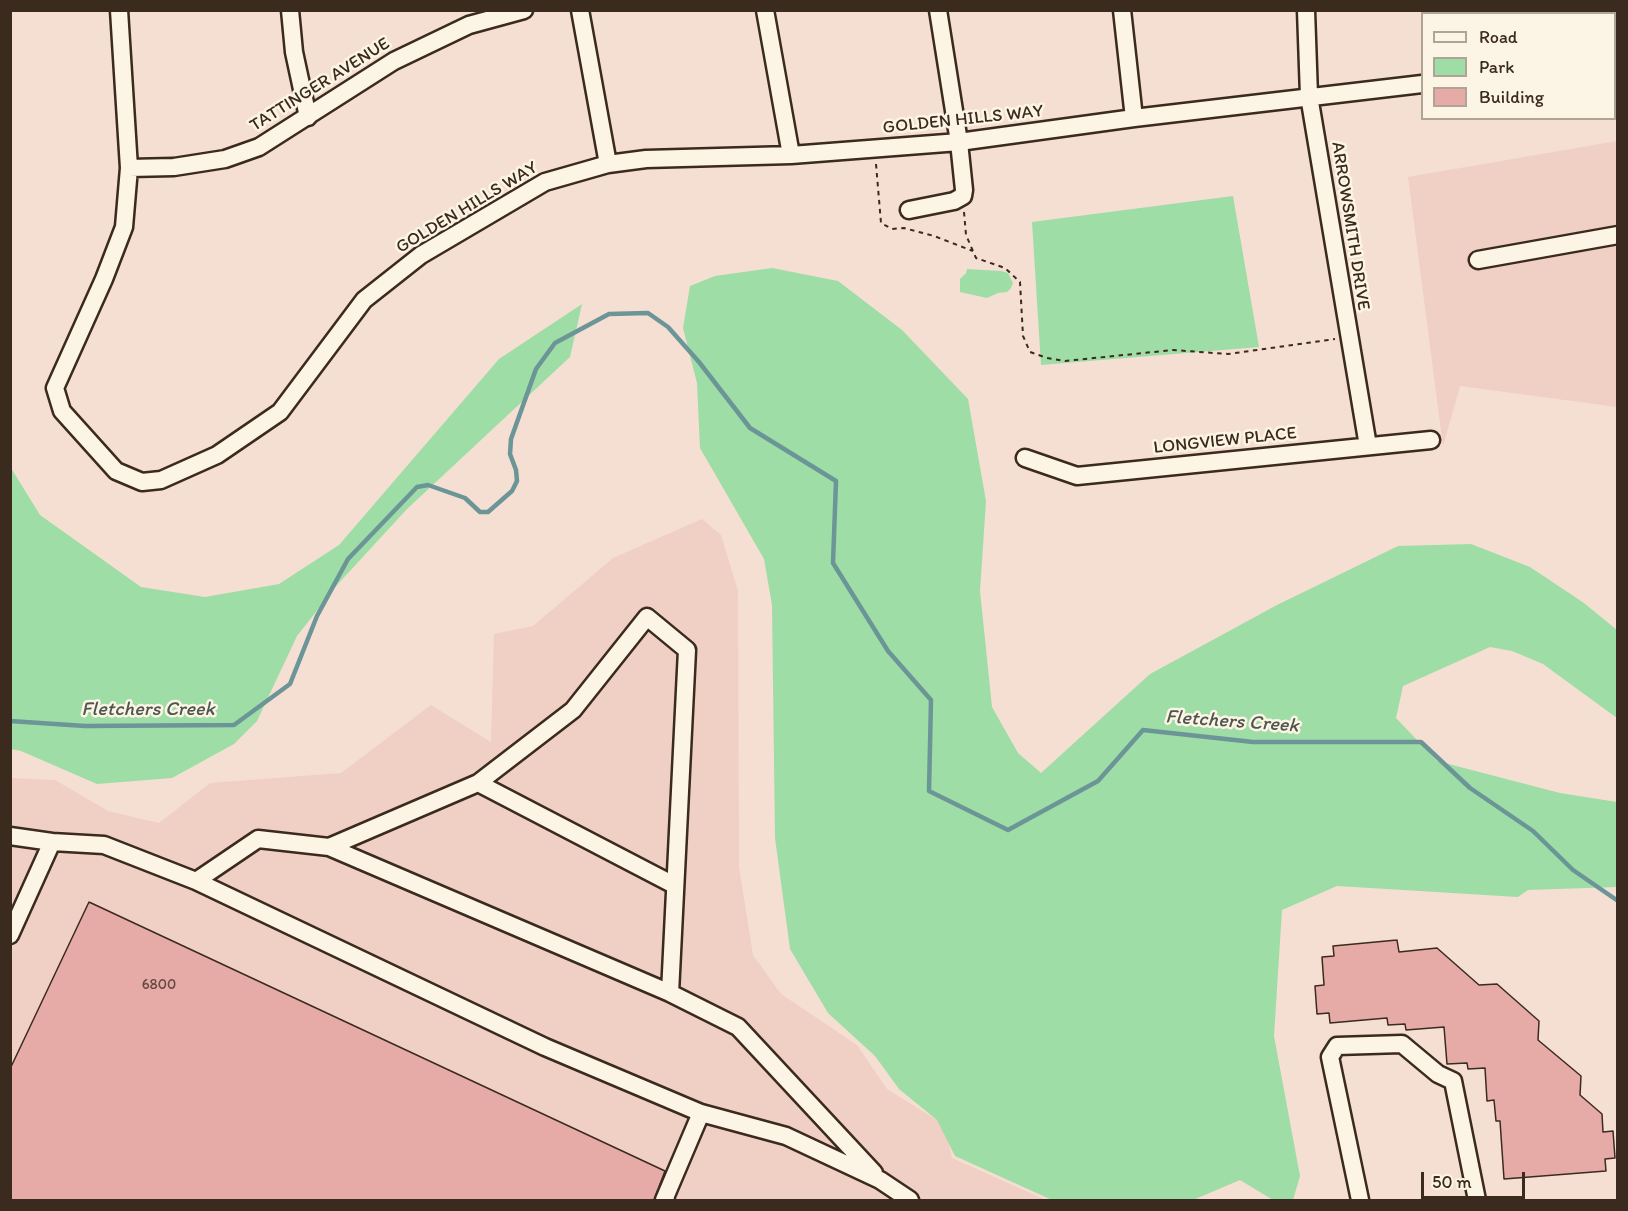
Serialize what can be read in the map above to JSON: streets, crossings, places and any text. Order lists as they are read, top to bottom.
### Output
{
  "streets": {
    "street": [
      "TATTINGER AVENUE",
      "GOLDEN HILLS WAY",
      "ARROWSMITH DRIVE",
      "LONGVIEW PLACE"
    ]
  },
  "crossings": [
    ["TATTINGER AVENUE", "GOLDEN HILLS WAY"],
    ["GOLDEN HILLS WAY", "ARROWSMITH DRIVE"],
    ["ARROWSMITH DRIVE", "LONGVIEW PLACE"]
  ],
  "water": ["Fletchers Creek"],
  "house_numbers": ["6800"],
  "legend": ["Road", "Park", "Building"],
  "scale_bar": "50 m"
}
